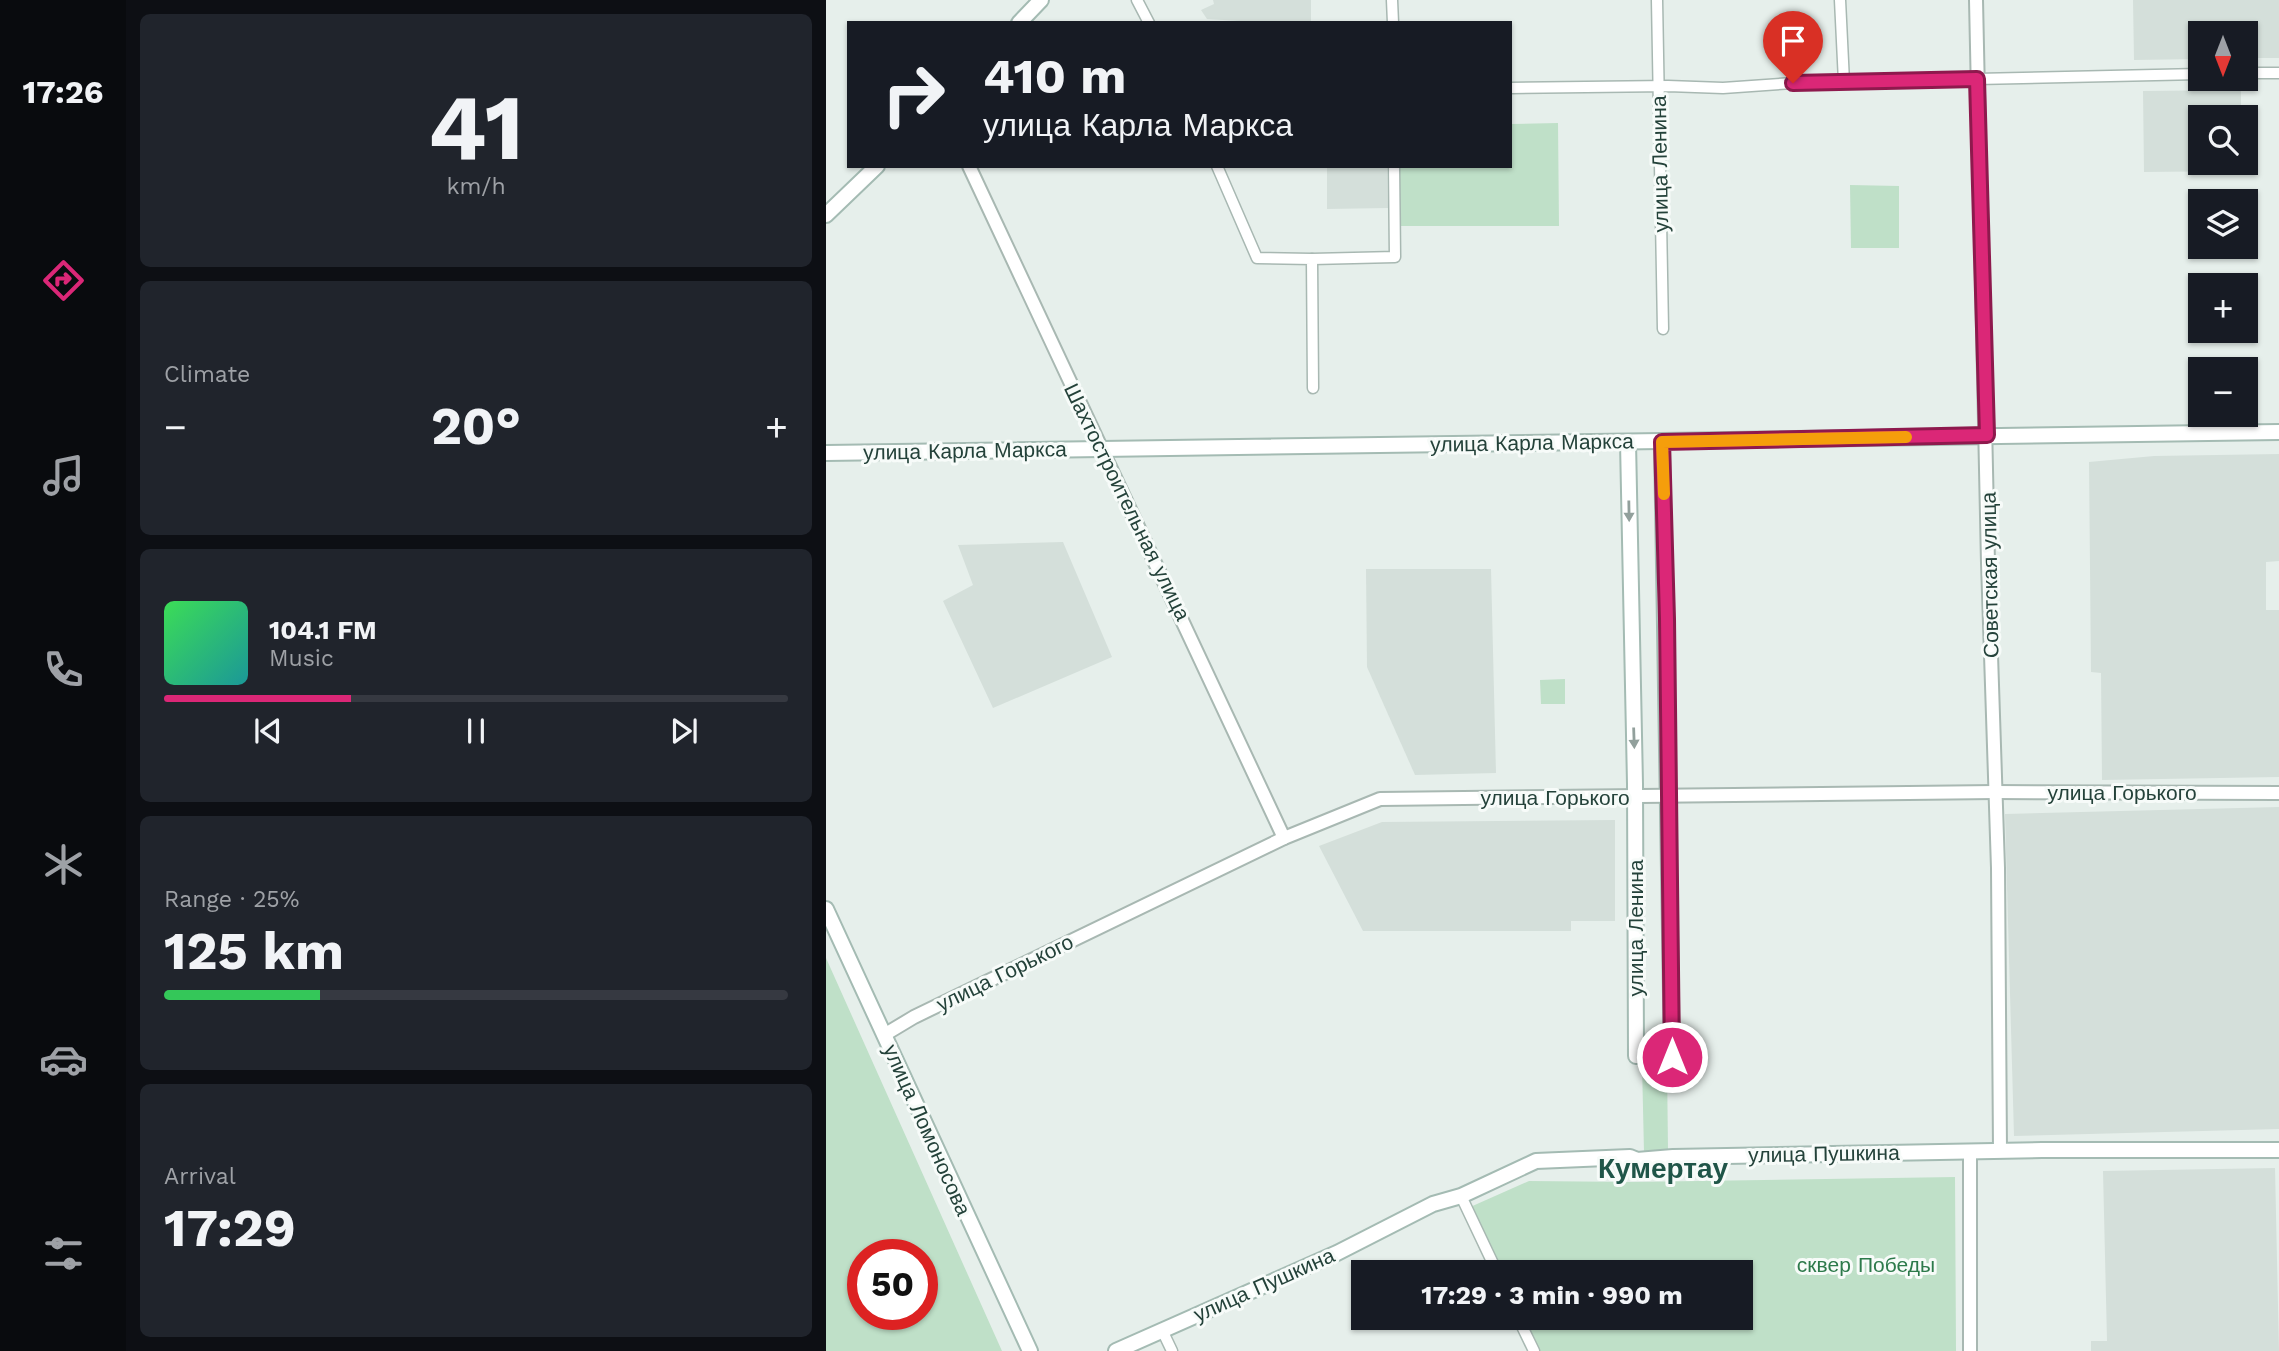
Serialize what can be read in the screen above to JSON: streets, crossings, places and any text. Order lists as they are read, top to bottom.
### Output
{
  "streets": {
    "main road": [
      "улица Ленина",
      "улица Карла Маркса",
      "улица Ломоносова",
      "улица Пушкина"
    ],
    "street": ["Шахтостроительная улица", "Советская улица", "улица Горького"]
  },
  "crossings": [
    ["улица Ленина", "улица Карла Маркса"],
    ["улица Ленина", "улица Горького"],
    ["улица Карла Маркса", "Шахтостроительная улица"],
    ["улица Карла Маркса", "Советская улица"],
    ["Шахтостроительная улица", "улица Горького"],
    ["Советская улица", "улица Горького"],
    ["Советская улица", "улица Пушкина"],
    ["улица Горького", "улица Ломоносова"]
  ],
  "districts": ["Кумертау"],
  "parks": ["сквер Победы"],
  "north": "bottom",
  "page": {
    "tabs": "17:26",
    "tile": [
      ["41", "km/h"],
      "Climate",
      ["Range · 25%", "125 km"],
      ["Arrival", "17:29"]
    ],
    "map_buttons": ["+", "−"],
    "turn": ["410 m", "улица Карла Маркса"],
    "heat": ["−", "20°", "+"],
    "song": ["104.1 FM", "Music"],
    "limit": "50",
    "trip": "17:29 · 3 min · 990 m"
  }
}
